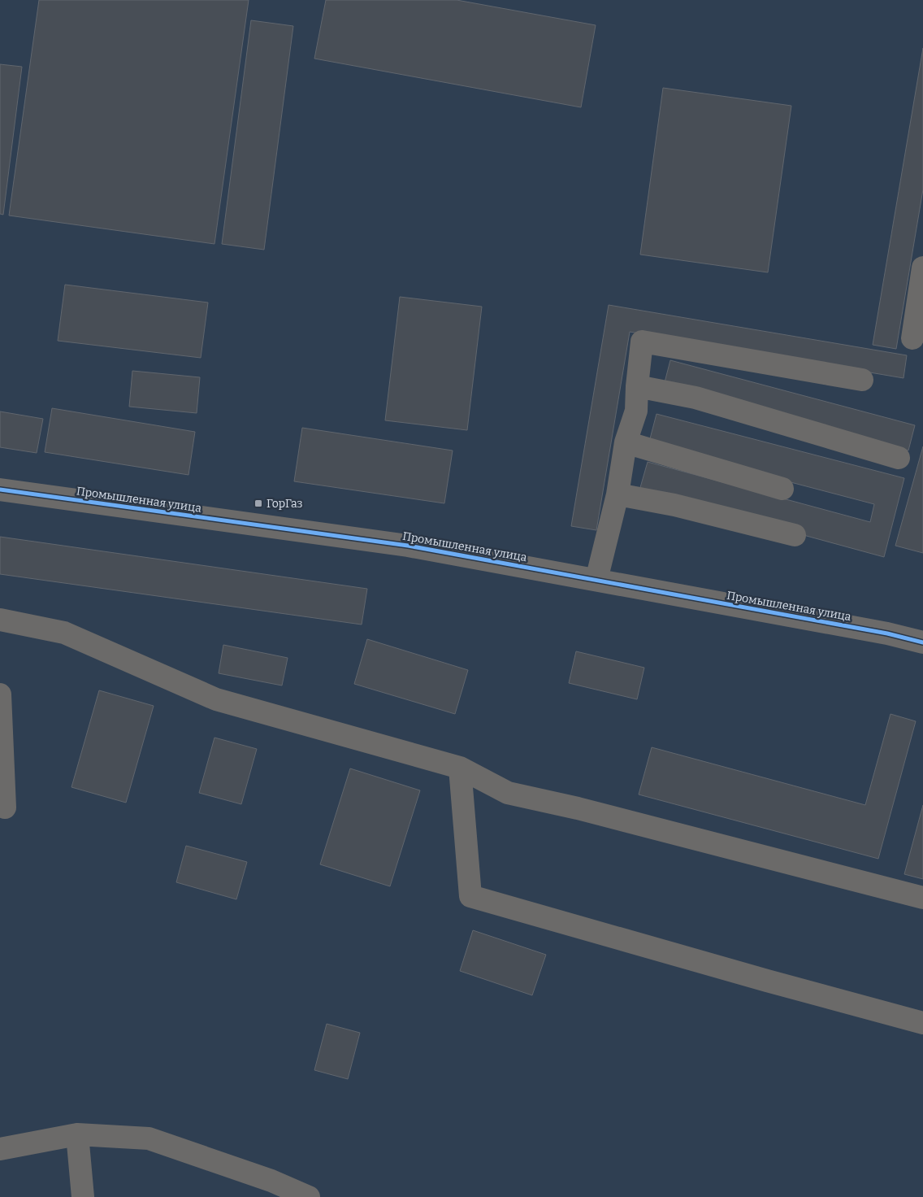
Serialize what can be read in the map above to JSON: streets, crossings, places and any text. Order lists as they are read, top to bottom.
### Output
{
  "streets": {
    "street": ["Промышленная улица"]
  },
  "places": {
    "transit": ["ГорГаз"]
  }
}
